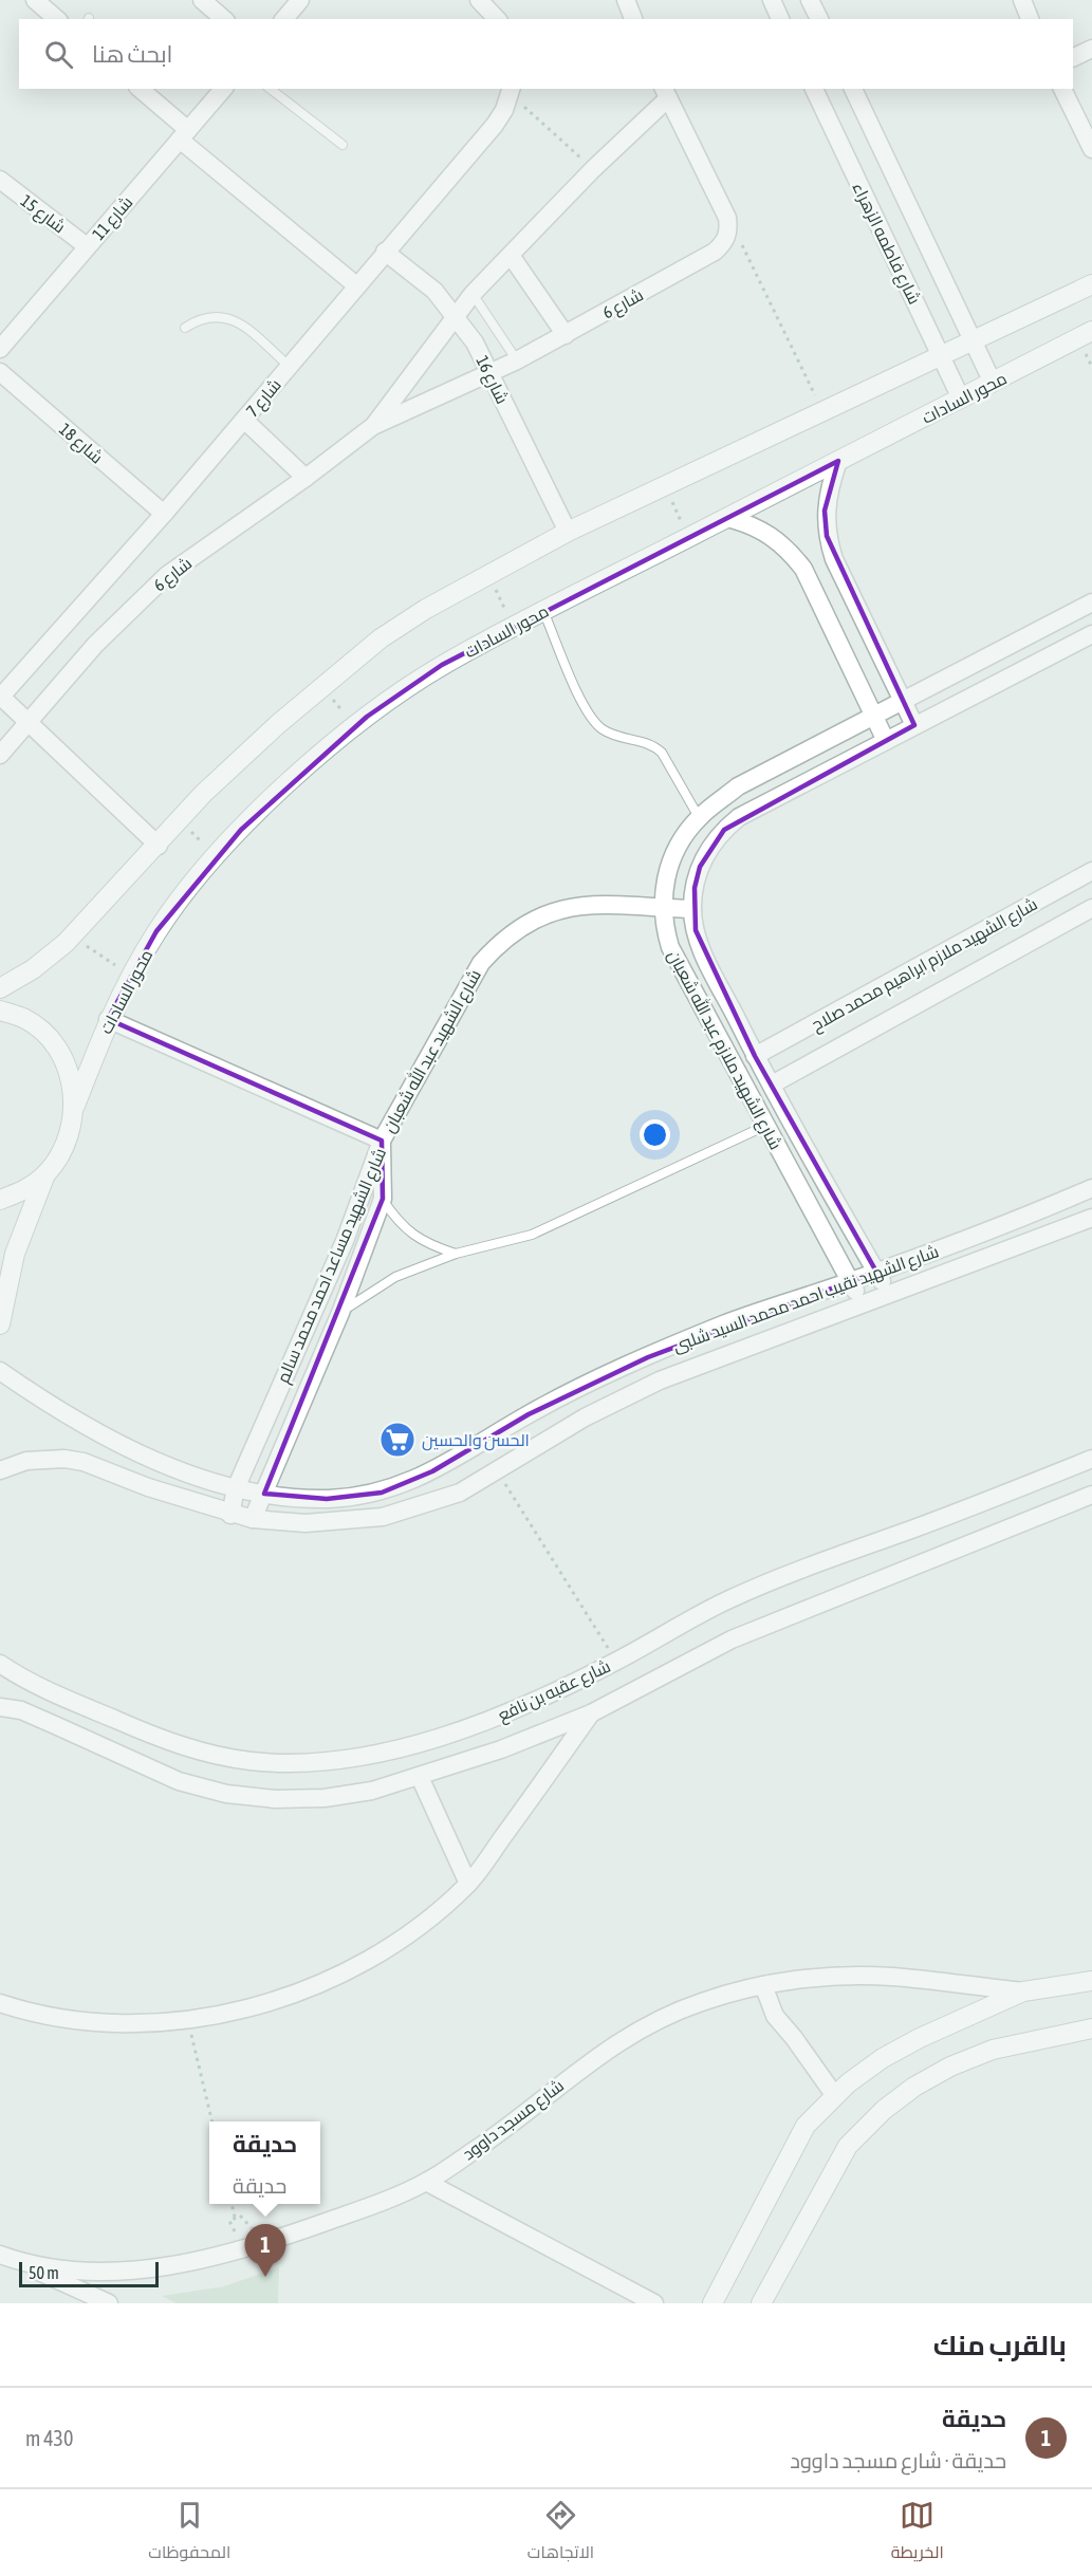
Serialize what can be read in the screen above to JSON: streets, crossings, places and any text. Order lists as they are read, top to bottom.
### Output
{
  "streets": {
    "street": [
      "شارع 15",
      "شارع 11",
      "شارع فاطمه الزهراء",
      "شارع 6",
      "شارع 16",
      "شارع 7",
      "محور السادات",
      "شارع 18",
      "شارع الشهيد ملازم ابراهيم محمد صلاح",
      "شارع الشهيد ملازم عبد الله شعبان",
      "شارع الشهيد عبد الله شعبان",
      "شارع الشهيد مساعد احمد محمد سالم",
      "شارع الشهيد نقيب احمد محمد السيد شلبى",
      "شارع عقبه بن نافع",
      "شارع مسجد داوود"
    ]
  },
  "crossings": [
    ["شارع 15", "شارع 11"],
    ["شارع فاطمه الزهراء", "محور السادات"],
    ["شارع 6", "شارع 16"],
    ["شارع 16", "شارع 7"],
    ["شارع 7", "شارع 18"],
    ["شارع الشهيد ملازم ابراهيم محمد صلاح", "شارع الشهيد ملازم عبد الله شعبان"],
    ["شارع الشهيد ملازم عبد الله شعبان", "شارع الشهيد عبد الله شعبان"],
    ["شارع الشهيد ملازم عبد الله شعبان", "شارع الشهيد نقيب احمد محمد السيد شلبى"],
    ["شارع الشهيد عبد الله شعبان", "شارع الشهيد مساعد احمد محمد سالم"],
    ["شارع الشهيد مساعد احمد محمد سالم", "شارع الشهيد نقيب احمد محمد السيد شلبى"]
  ],
  "places": {
    "supermarket": ["الحسن والحسين"]
  },
  "scale_bar": "50 m",
  "page": {
    "search": "ابحث هنا",
    "popup": ["حديقة", "حديقة"],
    "pins": "1",
    "scale": "50 m",
    "heading": "بالقرب منك",
    "list": [
      {
        "mark": "1",
        "name": "حديقة",
        "note": "حديقة · شارع مسجد داوود",
        "value": "430 m"
      }
    ],
    "nav": ["الخريطة", "الاتجاهات", "المحفوظات"]
  }
}
